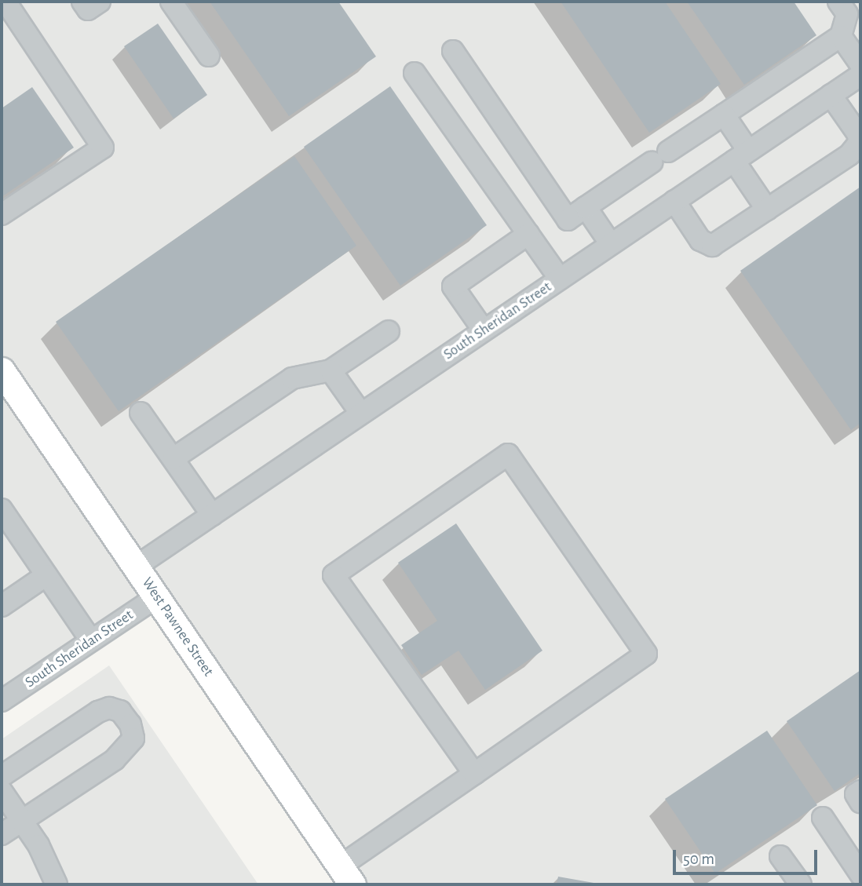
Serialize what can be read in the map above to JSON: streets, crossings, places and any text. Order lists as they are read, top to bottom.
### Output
{
  "streets": {
    "main road": ["West Pawnee Street"],
    "street": ["South Sheridan Street"]
  },
  "crossings": [
    ["South Sheridan Street", "West Pawnee Street"]
  ],
  "scale_bar": "50 m"
}
